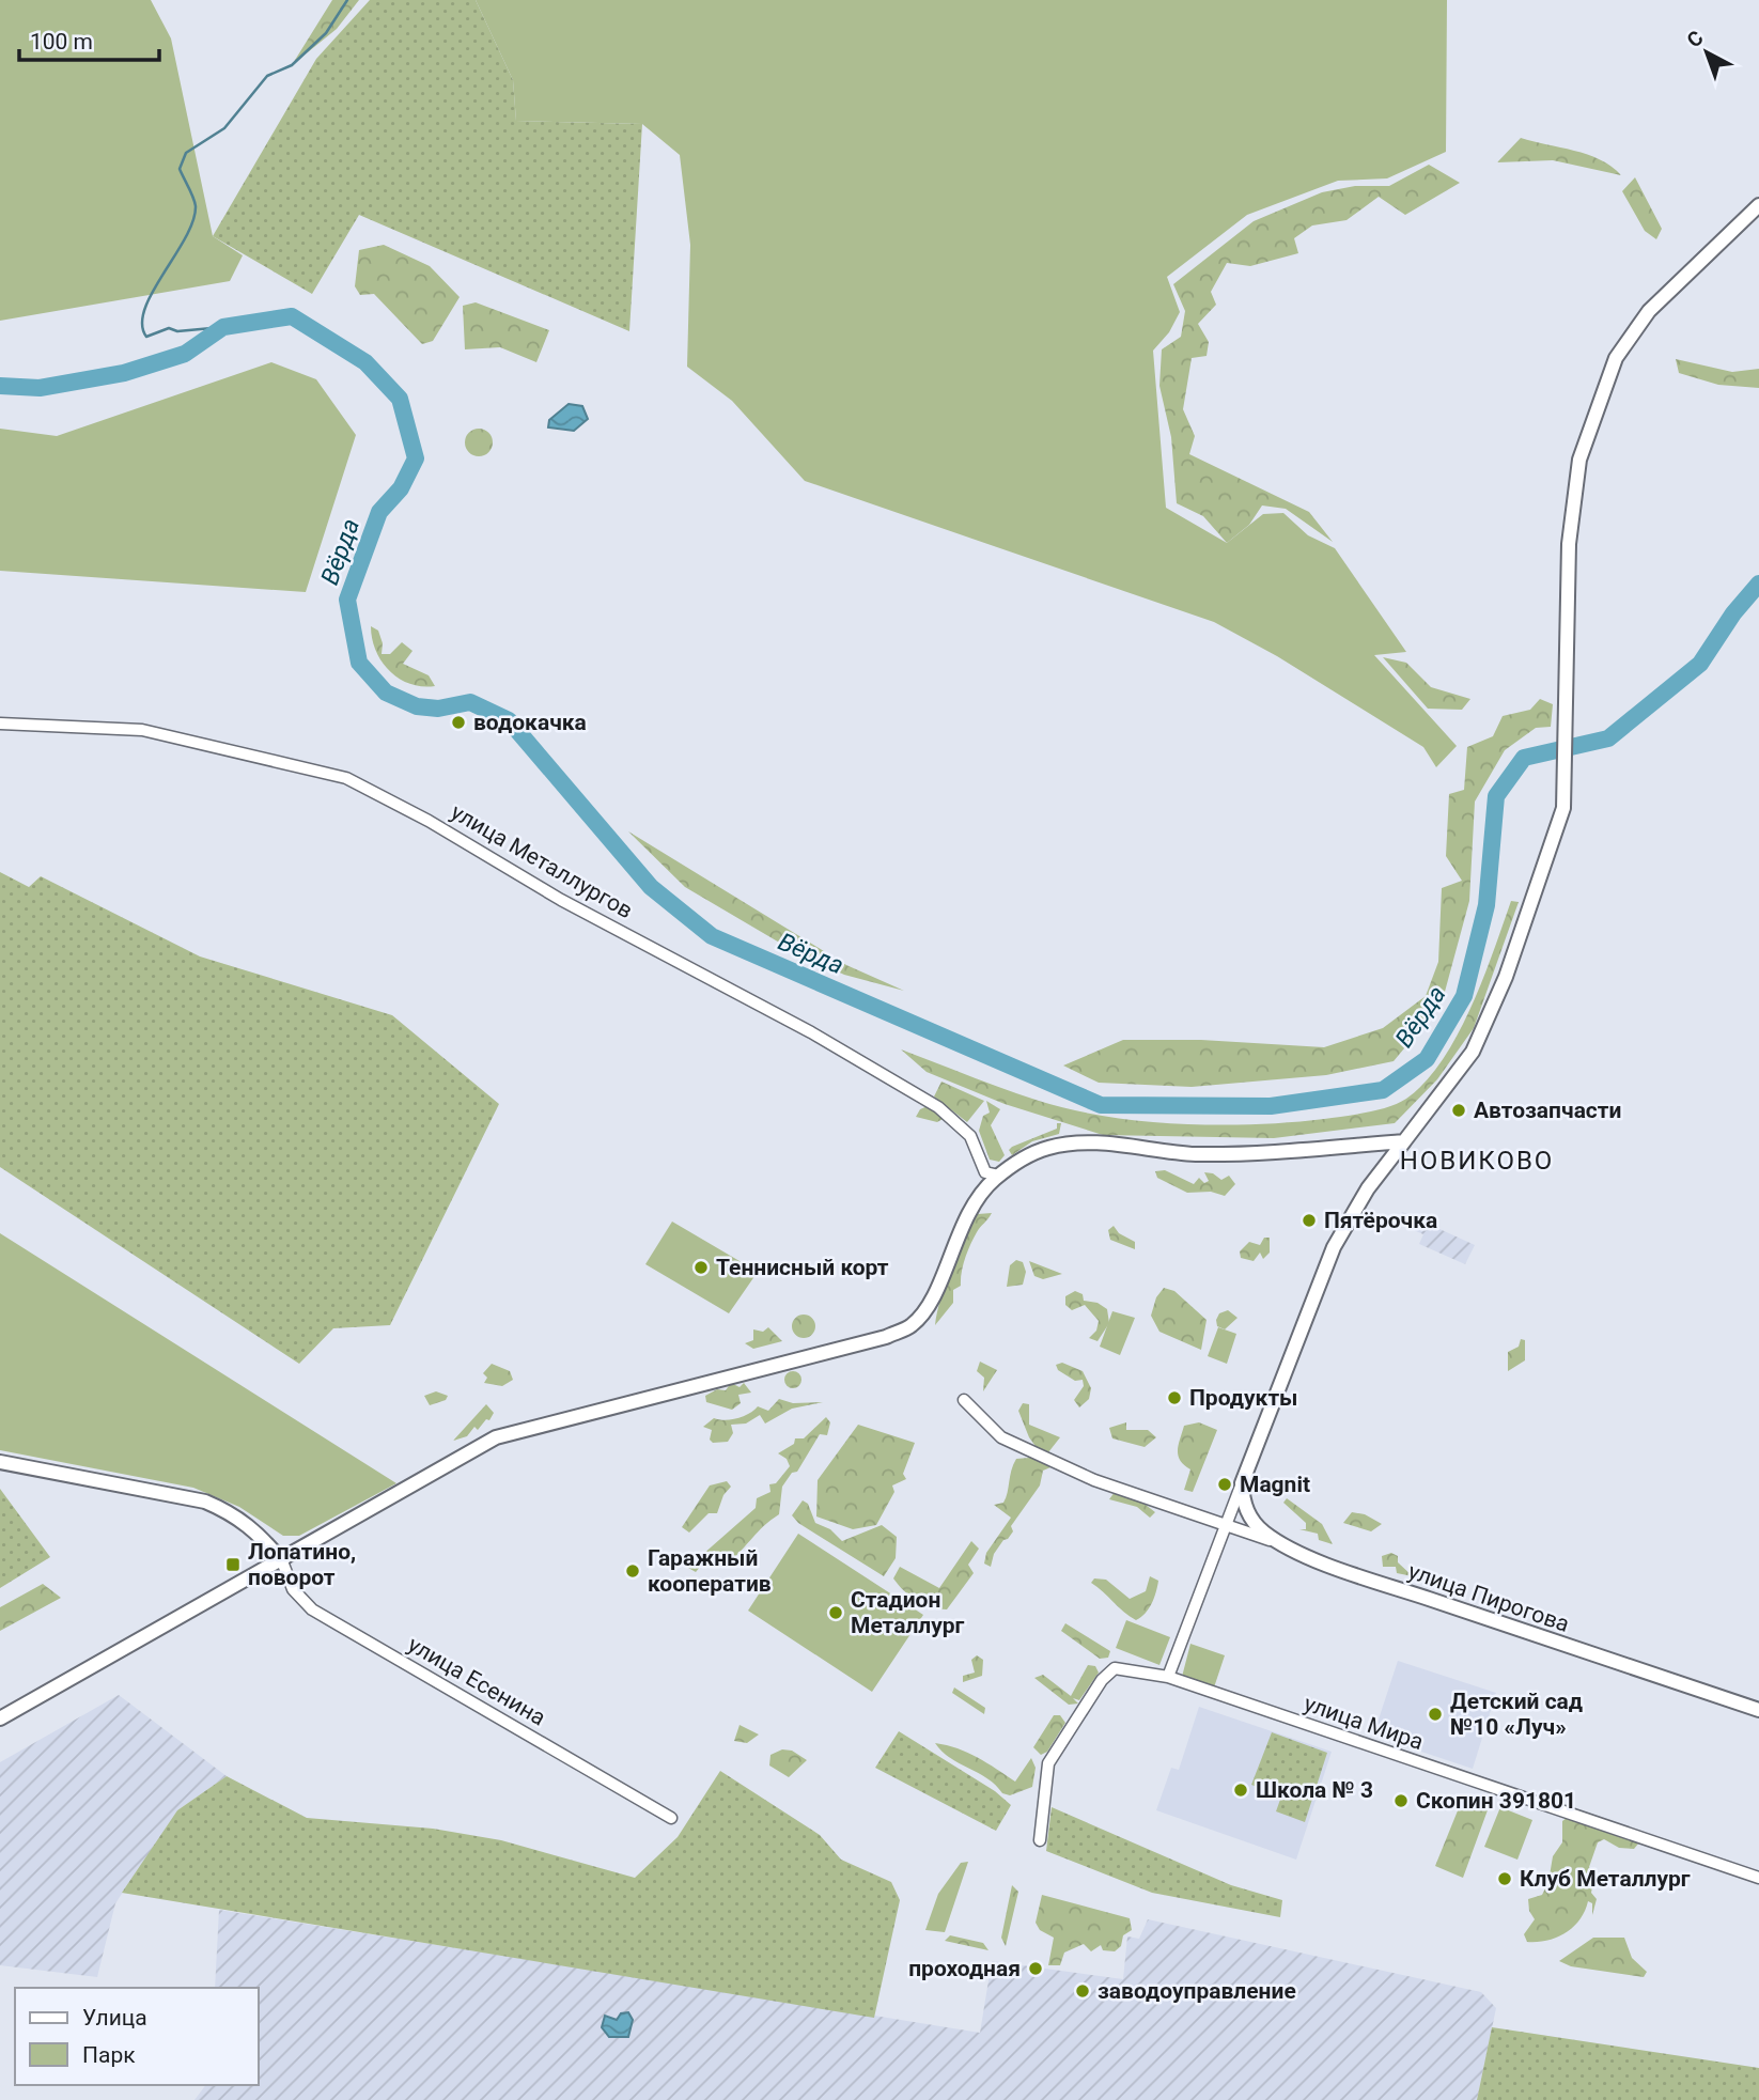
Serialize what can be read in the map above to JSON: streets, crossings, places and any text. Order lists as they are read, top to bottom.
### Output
{
  "streets": {
    "street": [
      "улица Металлургов",
      "улица Пирогова",
      "улица Есенина",
      "улица Мира"
    ]
  },
  "districts": ["НОВИКОВО"],
  "water": ["Вёрда"],
  "places": {
    "other": [
      "водокачка",
      "Автозапчасти",
      "Пятёрочка",
      "Теннисный корт",
      "Продукты",
      "Magnit",
      "Гаражный кооператив",
      "Стадион Металлург",
      "Детский сад №10 «Луч»",
      "Школа № 3",
      "Скопин 391801",
      "Клуб Металлург",
      "проходная",
      "заводоуправление"
    ],
    "transit": ["Лопатино, поворот"]
  },
  "legend": ["Улица", "Парк"],
  "scale_bar": "100 m",
  "north": "top left"
}
